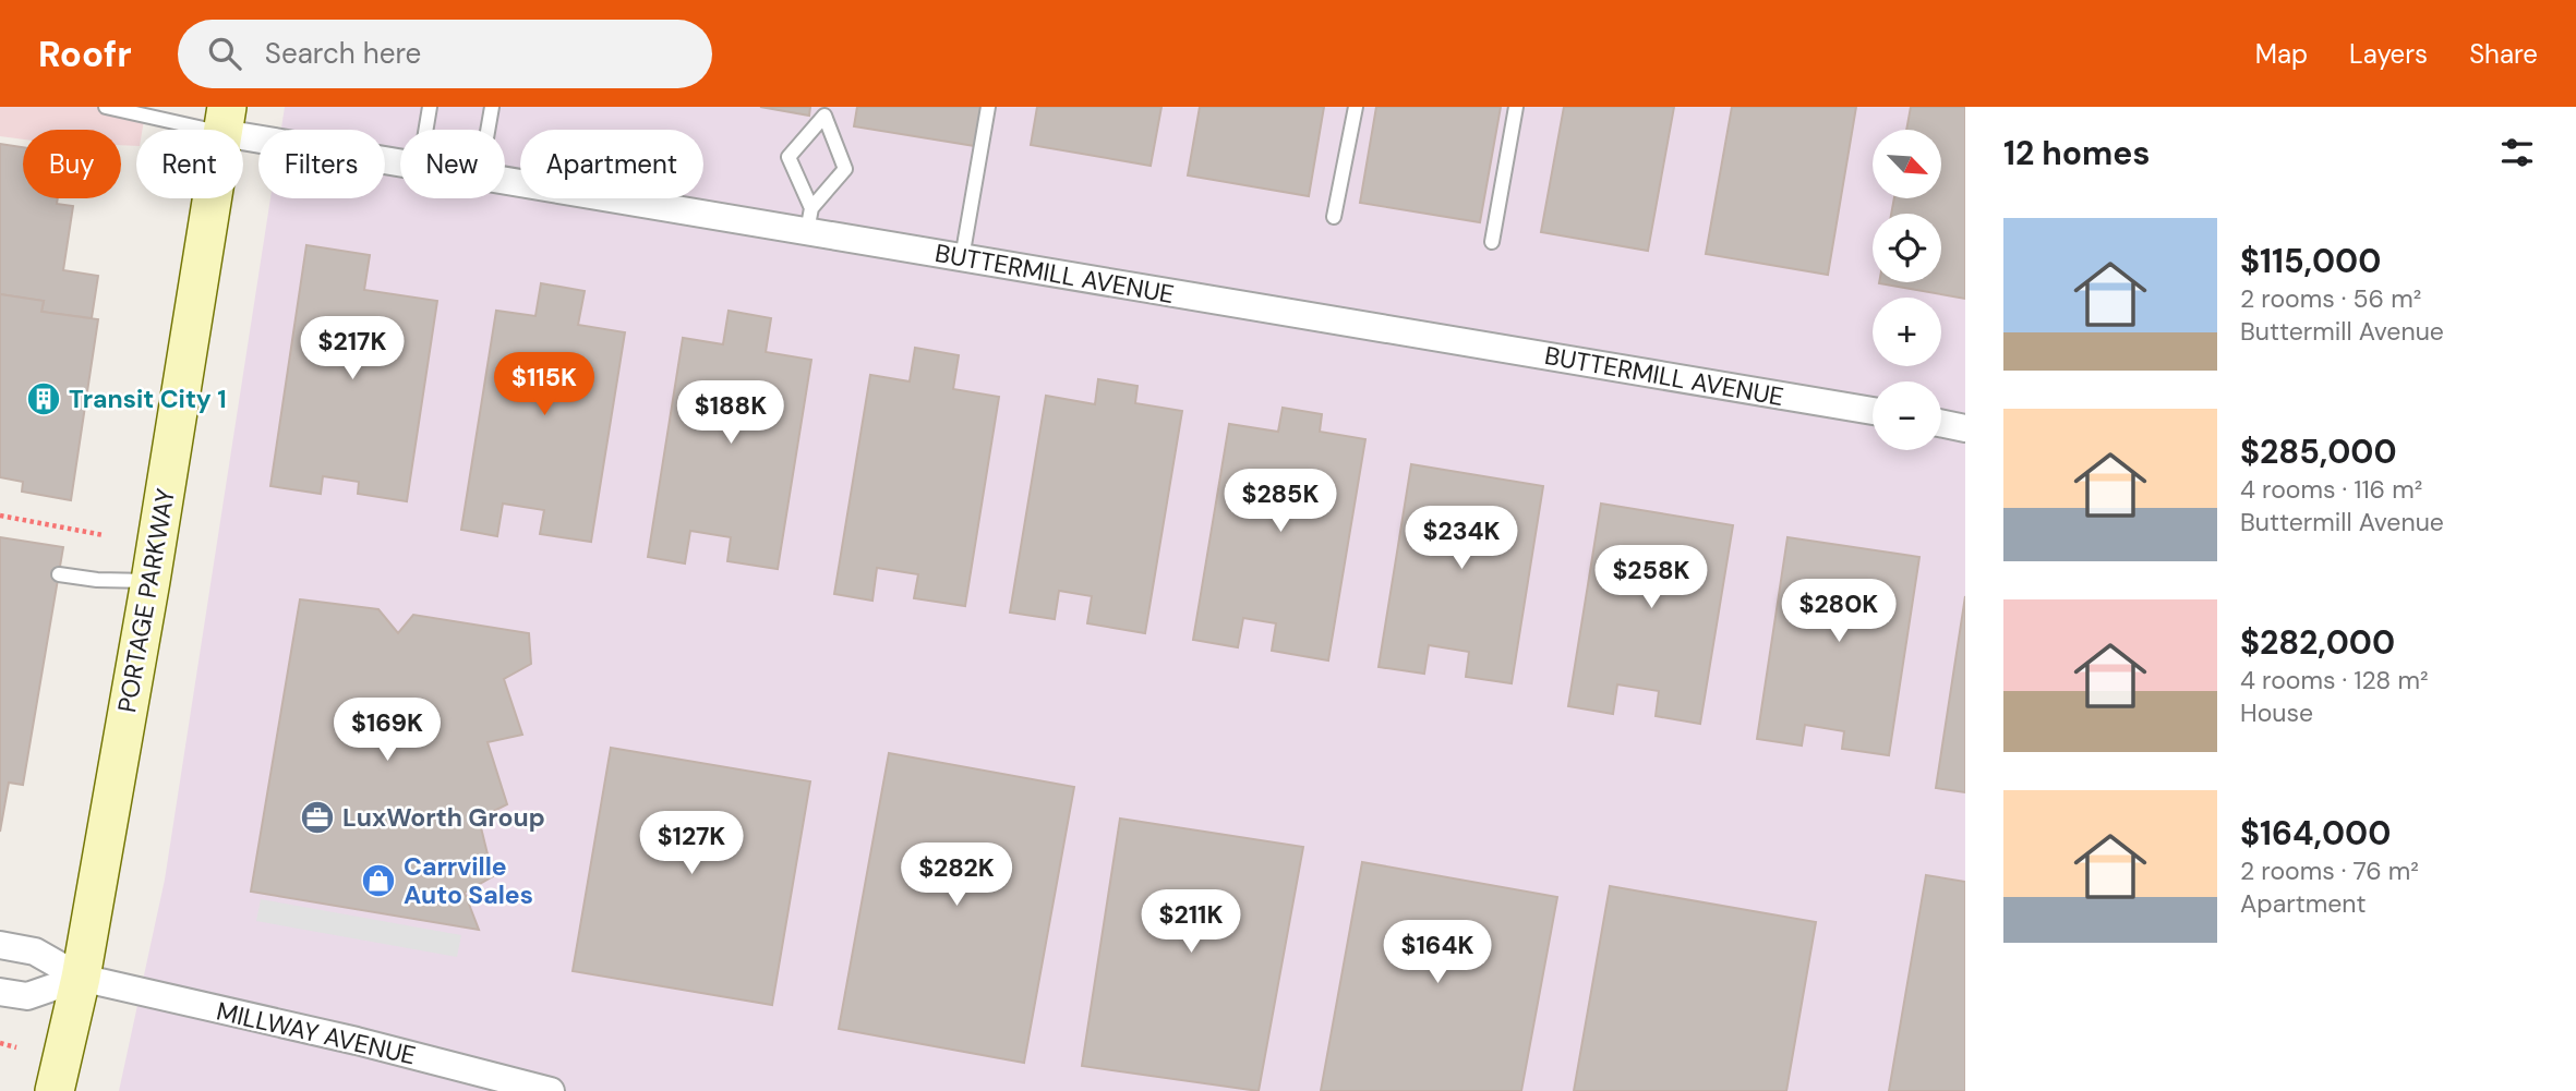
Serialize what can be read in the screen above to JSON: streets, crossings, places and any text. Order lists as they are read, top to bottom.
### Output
{
  "streets": {
    "street": ["BUTTERMILL AVENUE", "PORTAGE PARKWAY", "MILLWAY AVENUE"]
  },
  "crossings": [
    ["BUTTERMILL AVENUE", "PORTAGE PARKWAY"],
    ["PORTAGE PARKWAY", "MILLWAY AVENUE"]
  ],
  "places": {
    "building": ["Transit City 1"],
    "office": ["LuxWorth Group"],
    "shop": ["Carrville Auto Sales"]
  },
  "north": "bottom right",
  "page": {
    "header": "Roofr",
    "search": "Search here",
    "nav": ["Map", "Layers", "Share"],
    "heading": "12 homes",
    "map_buttons": ["+", "−"],
    "chip": [
      "Buy",
      "Rent",
      "Filters",
      "New",
      "Apartment"
    ],
    "list": [
      {
        "name": "$115,000",
        "note": "2 rooms · 56 m² · Buttermill Avenue"
      },
      {
        "name": "$285,000",
        "note": "4 rooms · 116 m² · Buttermill Avenue"
      },
      {
        "name": "$282,000",
        "note": "4 rooms · 128 m² · House"
      },
      {
        "name": "$164,000",
        "note": "2 rooms · 76 m² · Apartment"
      }
    ],
    "price": [
      "$217K",
      "$115K",
      "$188K",
      "$285K",
      "$234K",
      "$258K",
      "$280K",
      "$169K",
      "$127K",
      "$282K",
      "$211K",
      "$164K"
    ]
  }
}
